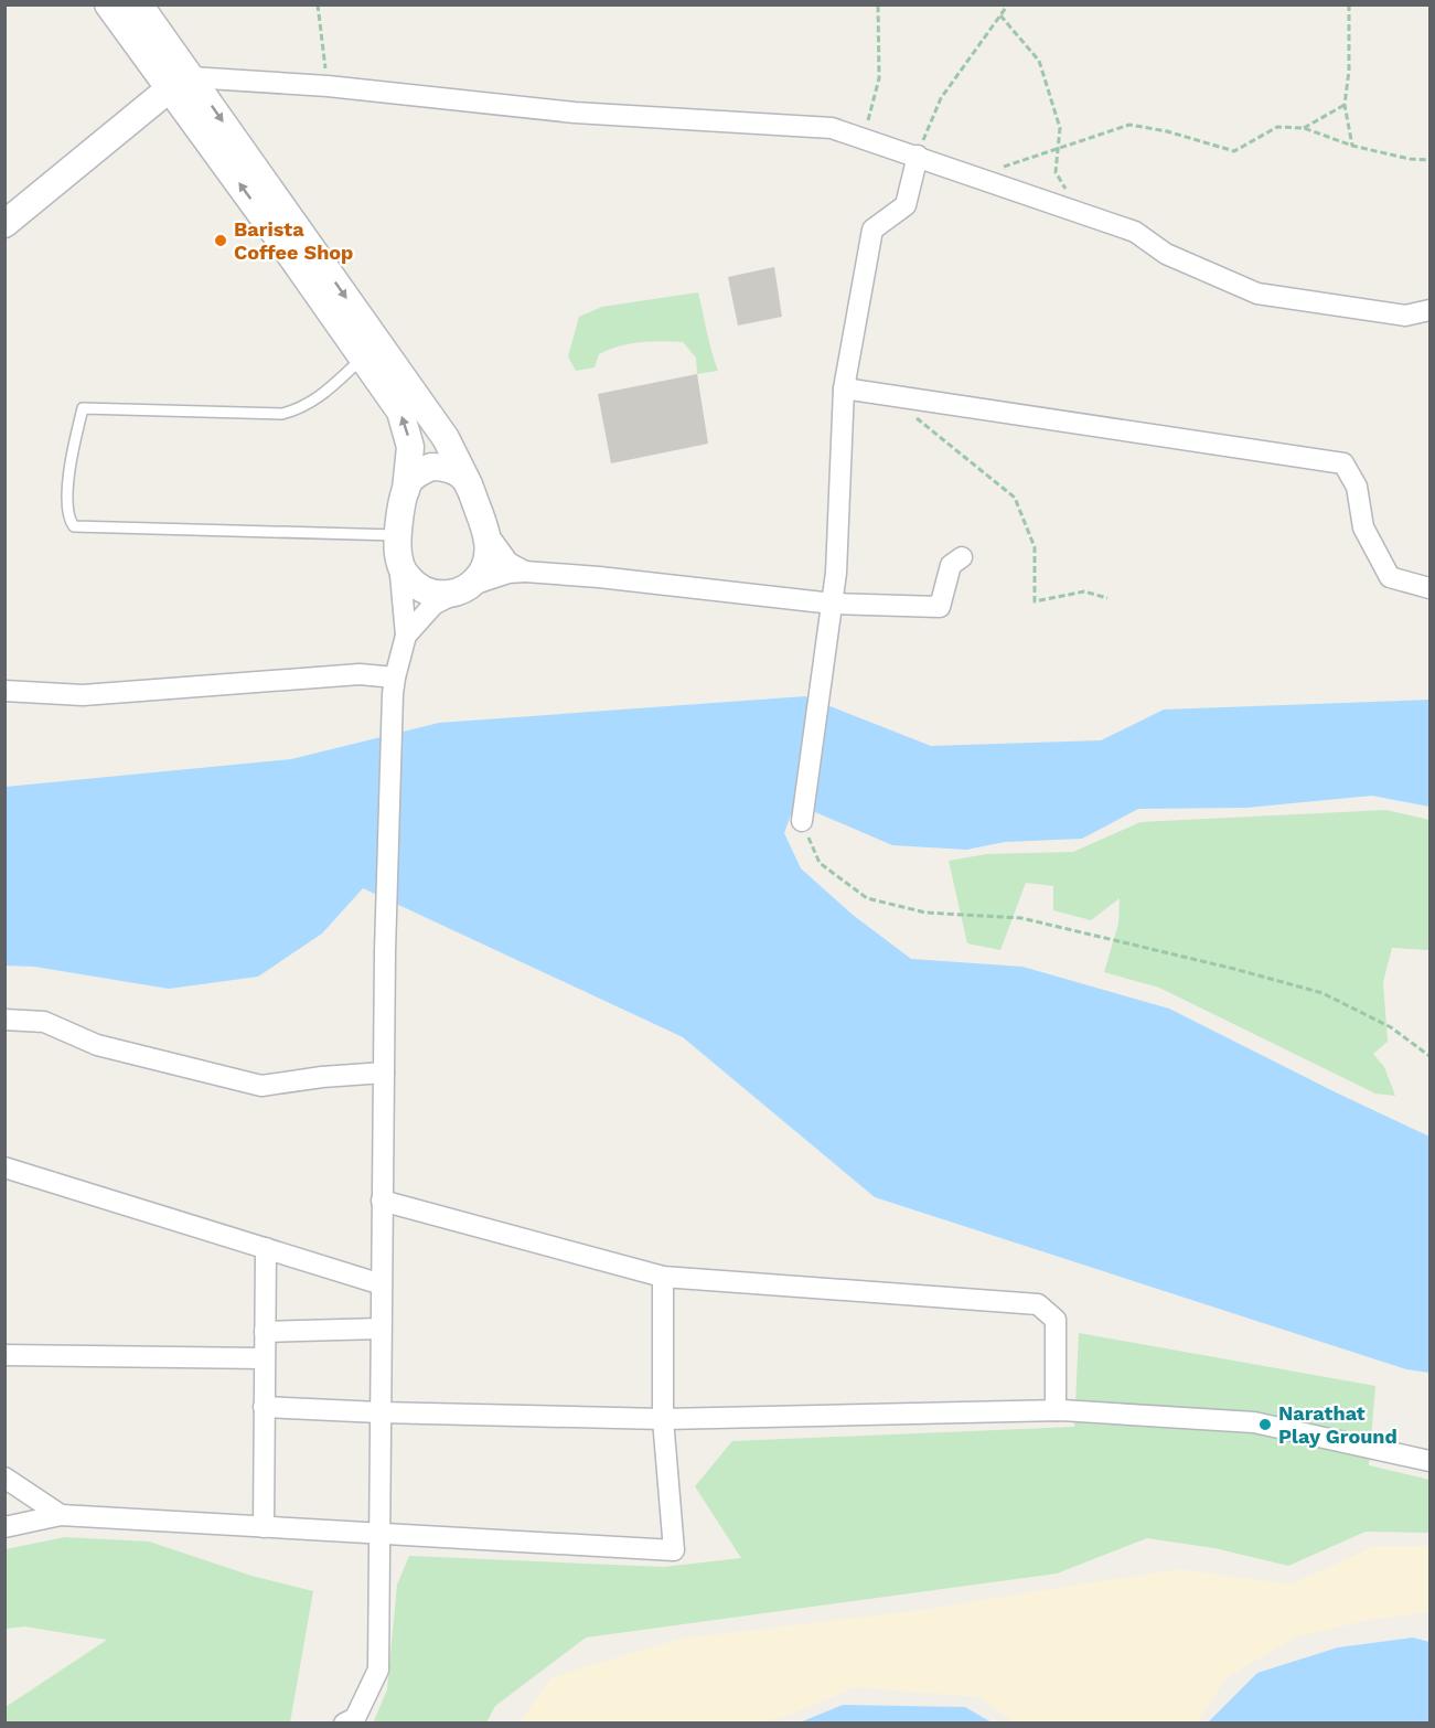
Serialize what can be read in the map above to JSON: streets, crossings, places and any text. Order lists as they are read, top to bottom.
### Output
{
  "places": ["Barista Coffee Shop", "Narathat Play Ground"]
}
